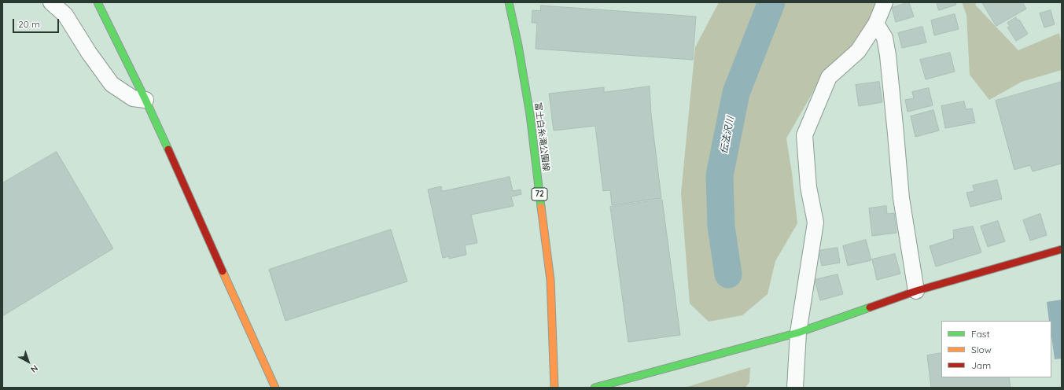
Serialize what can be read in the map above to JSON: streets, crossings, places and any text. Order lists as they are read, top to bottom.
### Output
{
  "streets": {
    "street": ["富士白糸滝公園線", "72"]
  },
  "water": ["伝法沢川"],
  "legend": ["Fast", "Slow", "Jam"],
  "scale_bar": "20 m",
  "north": "bottom right"
}
